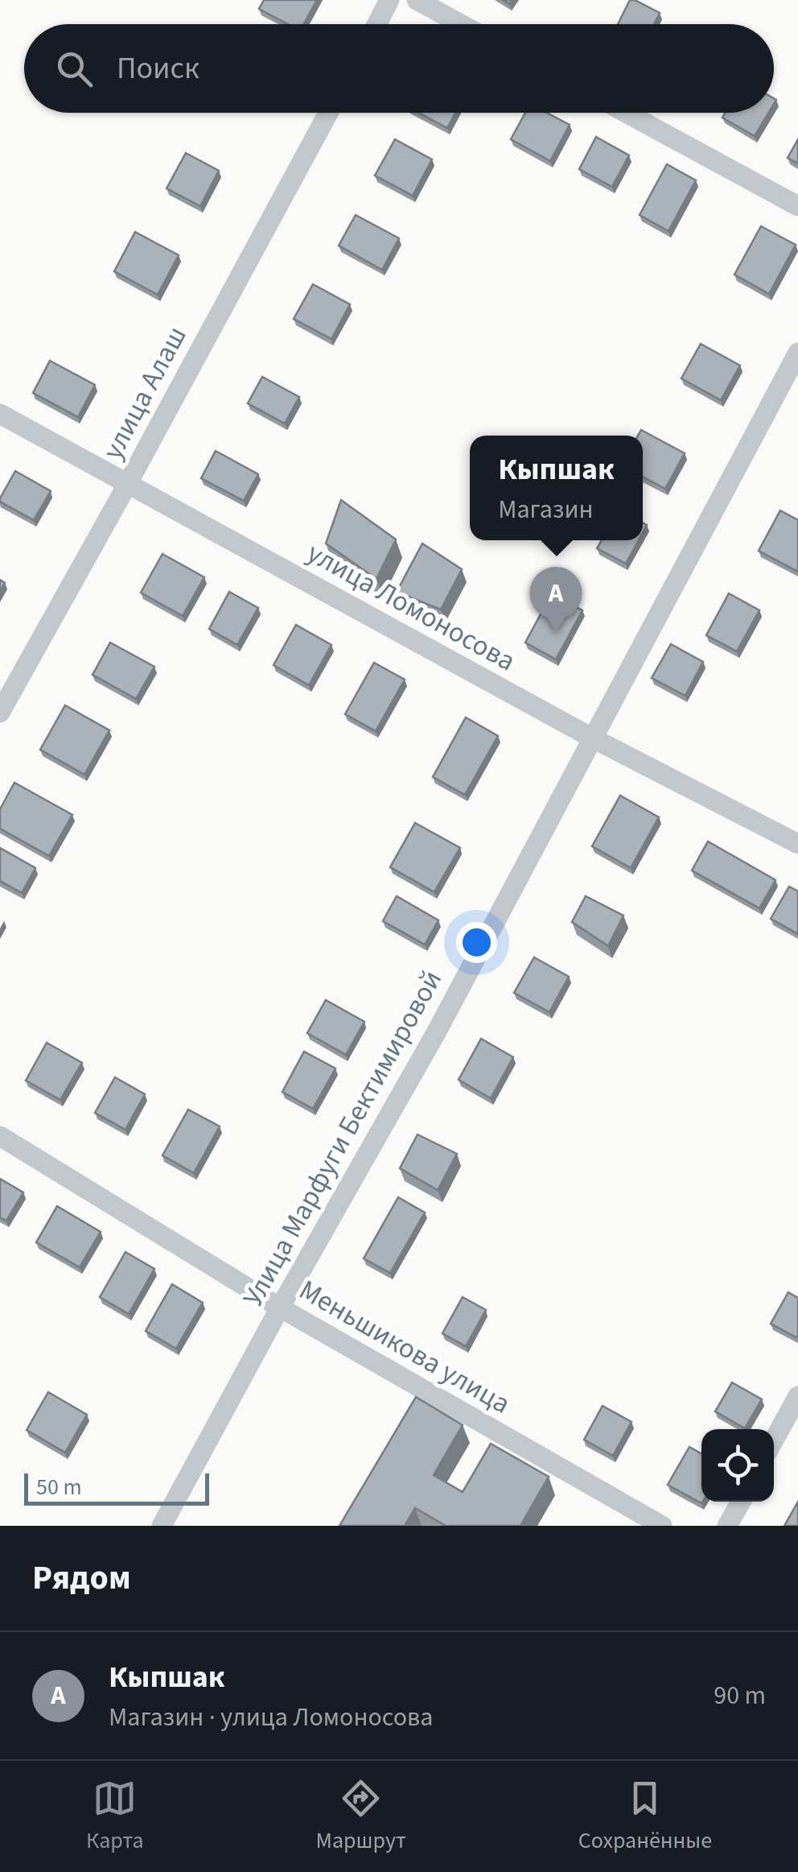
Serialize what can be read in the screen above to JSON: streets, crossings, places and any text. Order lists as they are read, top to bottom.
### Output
{
  "streets": {
    "street": [
      "улица Алаш",
      "улица Ломоносова",
      "Улица Марфуги Бектимировой",
      "Меньшикова улица"
    ]
  },
  "crossings": [
    ["улица Алаш", "улица Ломоносова"],
    ["улица Ломоносова", "Улица Марфуги Бектимировой"],
    ["Улица Марфуги Бектимировой", "Меньшикова улица"]
  ],
  "scale_bar": "50 m",
  "page": {
    "search": "Поиск",
    "popup": ["Кыпшак", "Магазин"],
    "pins": "A",
    "scale": "50 m",
    "heading": "Рядом",
    "list": [
      {
        "mark": "A",
        "name": "Кыпшак",
        "note": "Магазин · улица Ломоносова",
        "value": "90 m"
      }
    ],
    "nav": ["Карта", "Маршрут", "Сохранённые"]
  }
}
